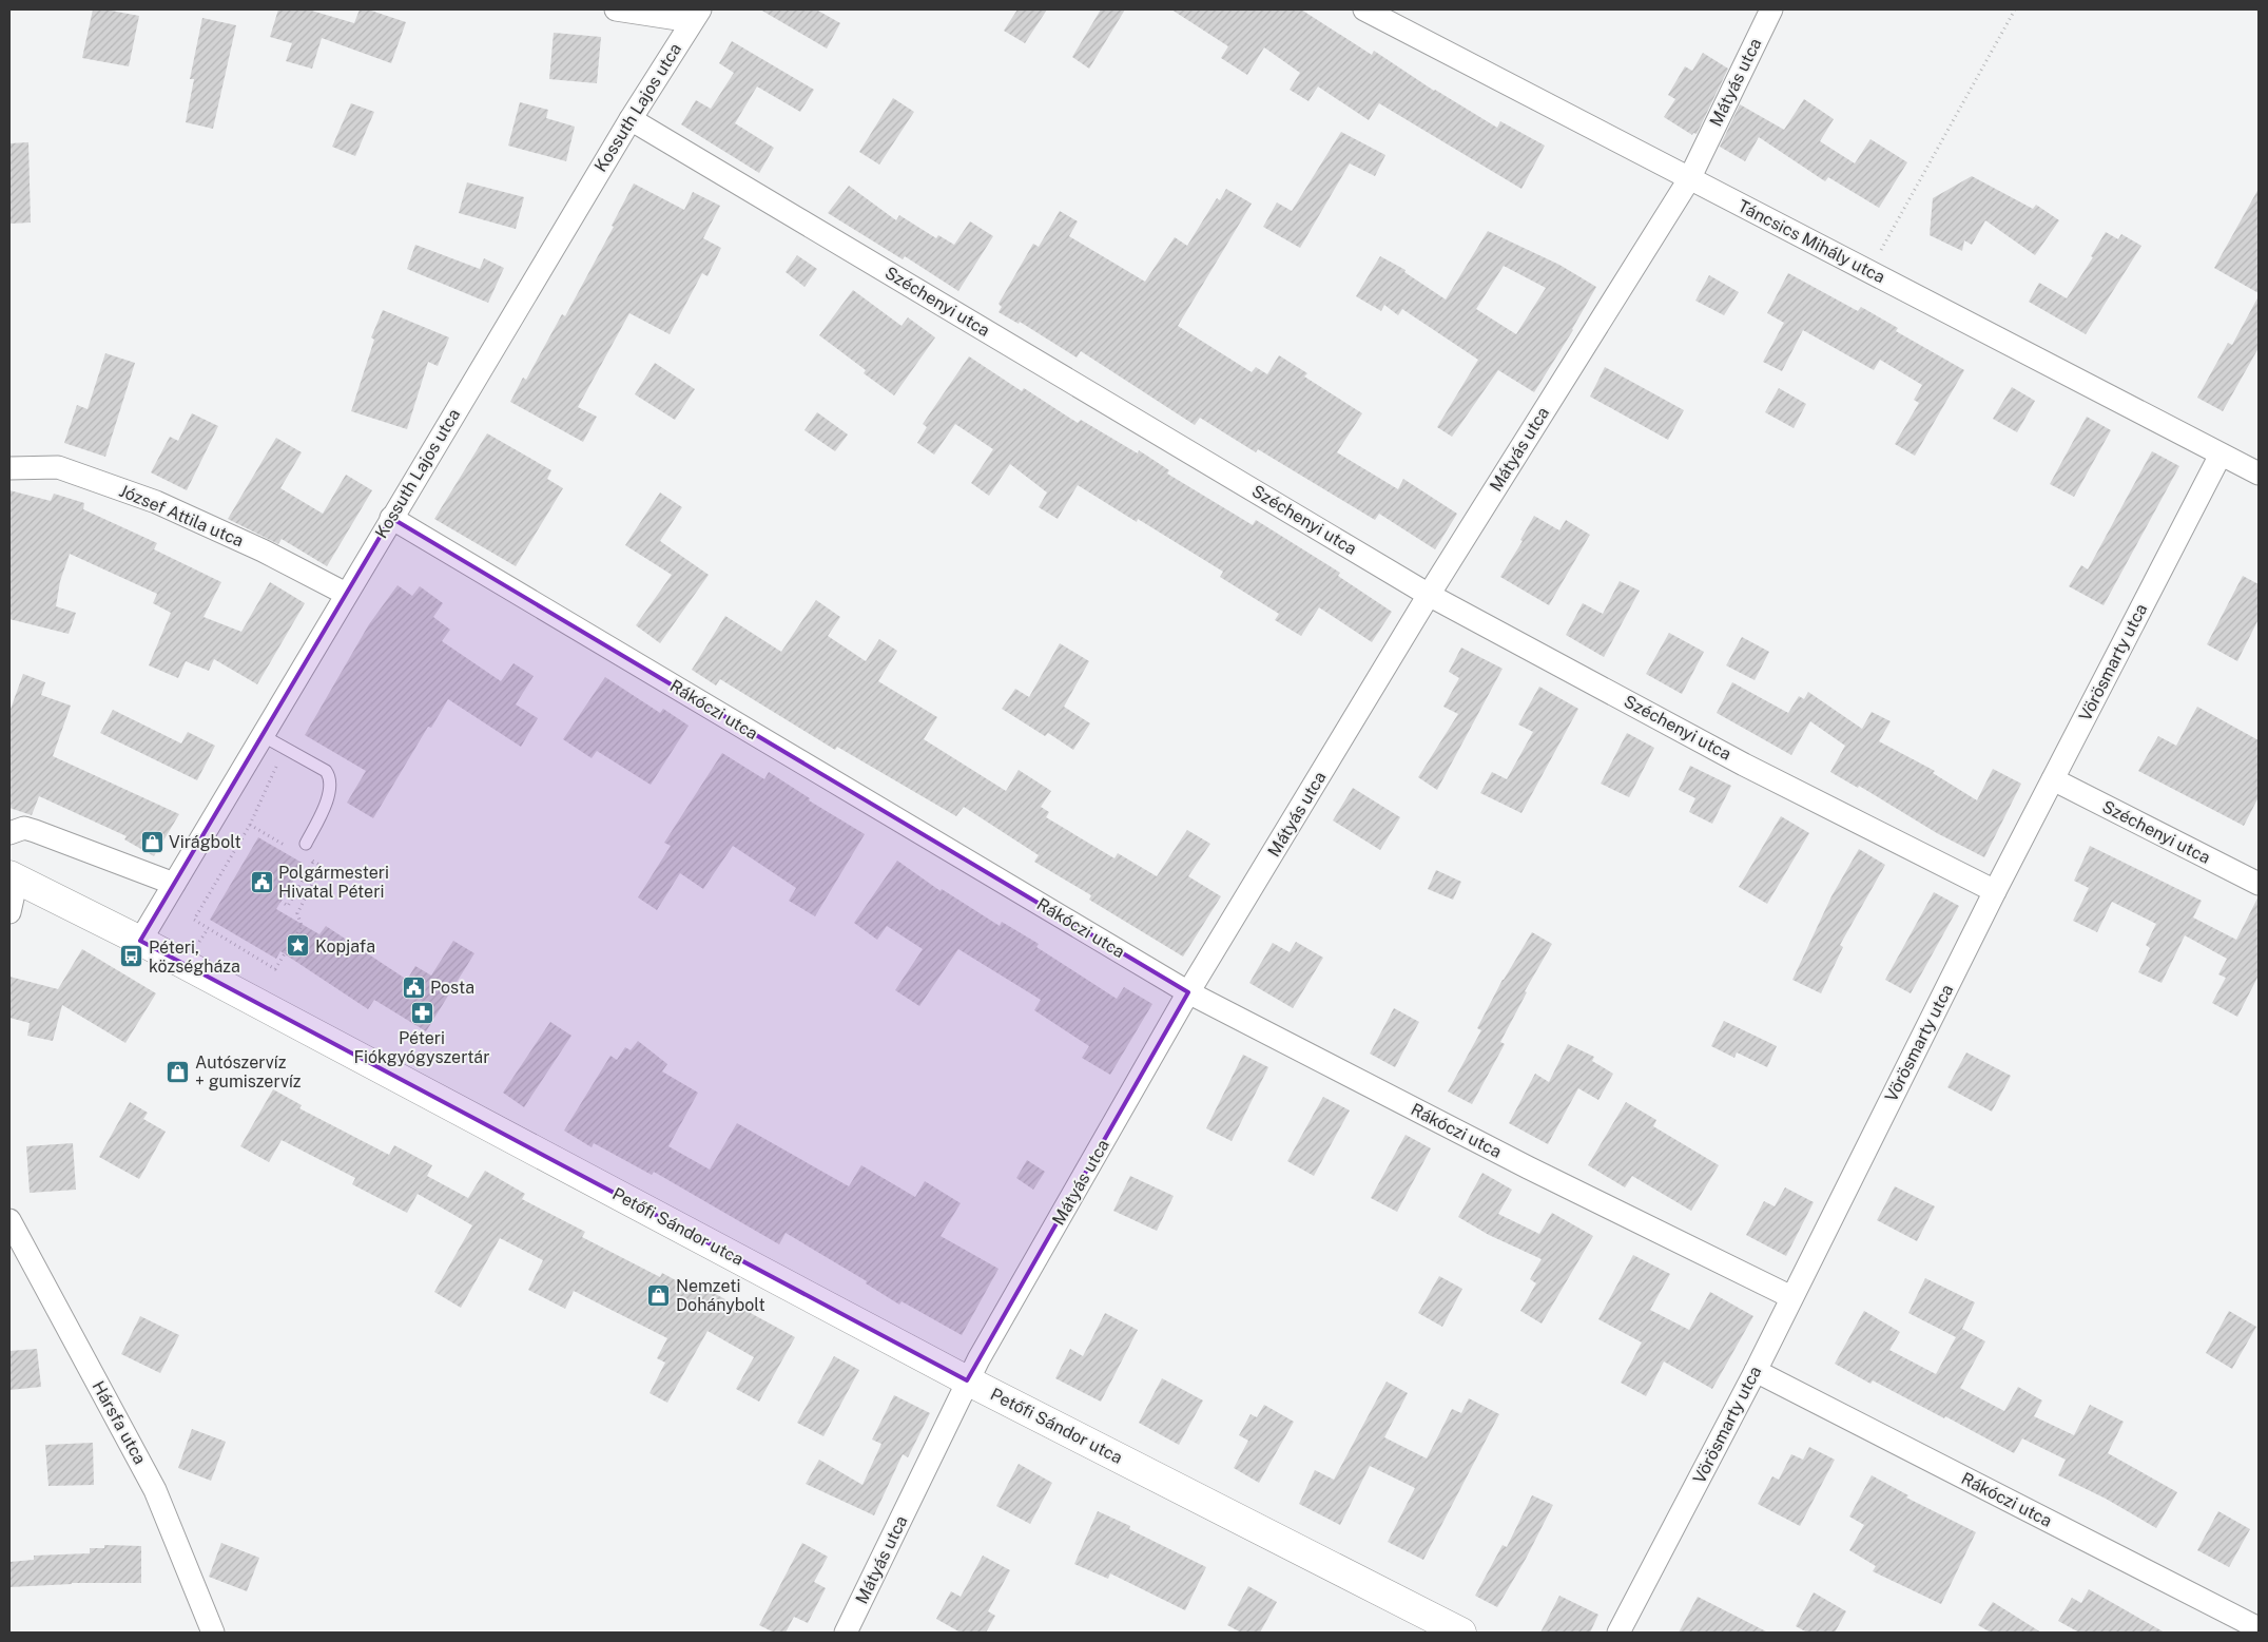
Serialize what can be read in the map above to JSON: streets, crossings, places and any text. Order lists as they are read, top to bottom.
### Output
{
  "streets": {
    "main road": ["Petőfi Sándor utca"],
    "street": [
      "Mátyás utca",
      "Kossuth Lajos utca",
      "Táncsics Mihály utca",
      "Széchenyi utca",
      "József Attila utca",
      "Vörösmarty utca",
      "Rákóczi utca",
      "Hársfa utca"
    ]
  },
  "crossings": [
    ["Mátyás utca", "Táncsics Mihály utca"],
    ["Mátyás utca", "Széchenyi utca"],
    ["Mátyás utca", "Rákóczi utca"],
    ["Mátyás utca", "Petőfi Sándor utca"],
    ["Kossuth Lajos utca", "Széchenyi utca"],
    ["Kossuth Lajos utca", "József Attila utca"],
    ["Kossuth Lajos utca", "Rákóczi utca"],
    ["Kossuth Lajos utca", "Petőfi Sándor utca"],
    ["Táncsics Mihály utca", "Vörösmarty utca"],
    ["Széchenyi utca", "Vörösmarty utca"],
    ["Vörösmarty utca", "Rákóczi utca"]
  ],
  "places": {
    "shop": ["Virágbolt", "Autószervíz + gumiszervíz", "Nemzeti Dohánybolt"],
    "public building": ["Polgármesteri Hivatal Péteri", "Posta"],
    "place": ["Kopjafa"],
    "bus stop": ["Péteri, községháza"],
    "pharmacy": ["Péteri Fiókgyógyszertár"]
  }
}
